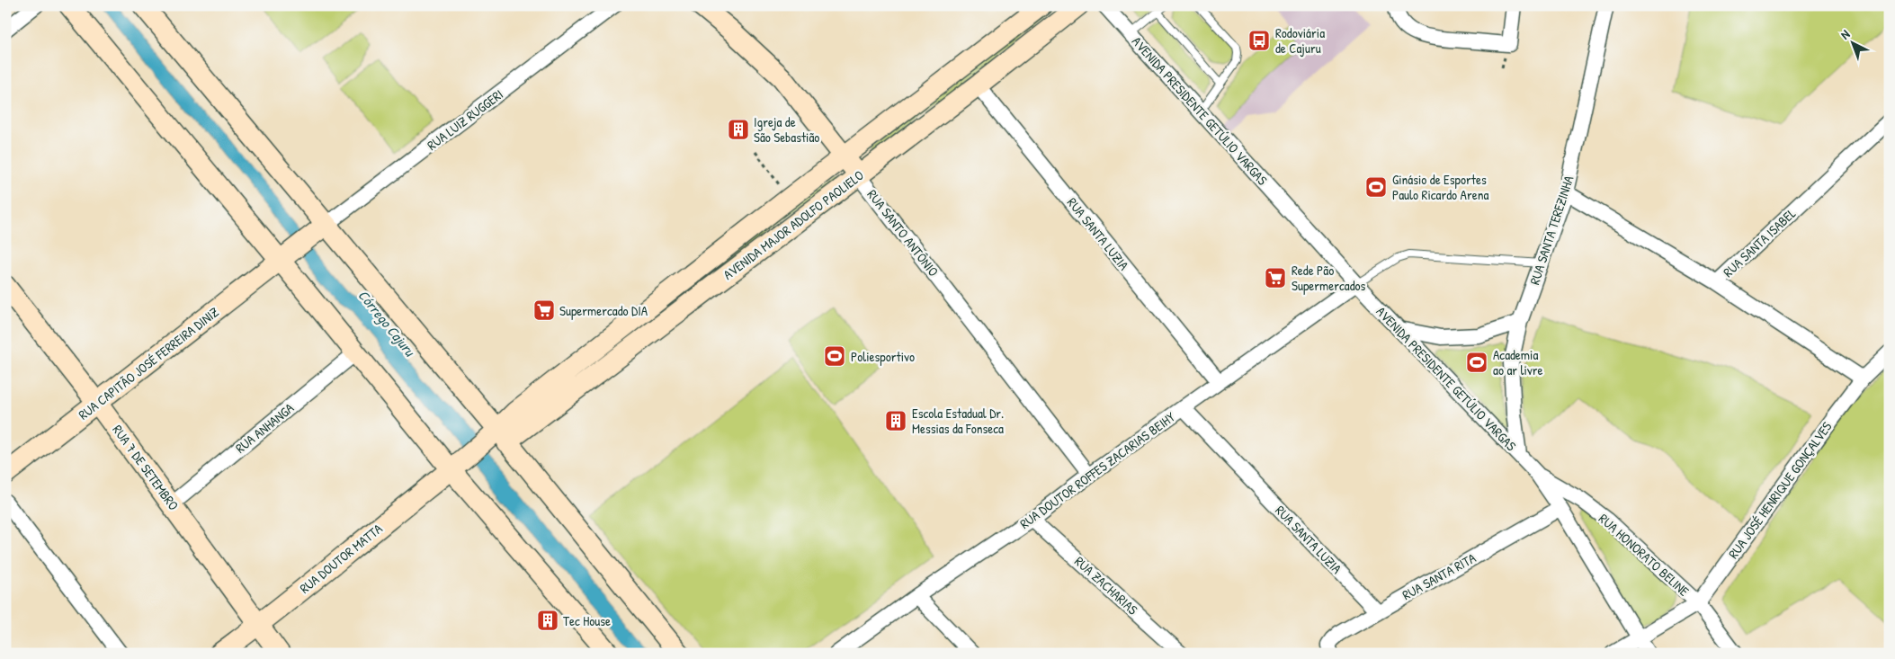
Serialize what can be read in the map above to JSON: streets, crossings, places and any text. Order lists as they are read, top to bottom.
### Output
{
  "streets": {
    "main road": [
      "AVENIDA MAJOR ADOLFO PAOLIELO",
      "RUA SANTO ANTÔNIO",
      "RUA CAPITÃO JOSÉ FERREIRA DINIZ",
      "RUA 7 DE SETEMBRO",
      "RUA DOUTOR MATTA"
    ],
    "street": [
      "AVENIDA PRESIDENTE GETÚLIO VARGAS",
      "RUA LUIZ RUGGERI",
      "RUA SANTA TEREZINHA",
      "RUA SANTA LUZIA",
      "RUA SANTA ISABEL",
      "RUA ANHANGA",
      "RUA DOUTOR ROFFES ZACARIAS BEIHY",
      "RUA JOSÉ HENRIQUE GONÇALVES",
      "RUA HONORATO BELINE",
      "RUA SANTA RITA",
      "RUA ZACHARIAS"
    ]
  },
  "crossings": [
    ["AVENIDA PRESIDENTE GETÚLIO VARGAS", "RUA SANTA TEREZINHA"],
    ["AVENIDA PRESIDENTE GETÚLIO VARGAS", "RUA DOUTOR ROFFES ZACARIAS BEIHY"],
    ["AVENIDA PRESIDENTE GETÚLIO VARGAS", "RUA HONORATO BELINE"],
    ["AVENIDA PRESIDENTE GETÚLIO VARGAS", "RUA SANTA RITA"],
    ["RUA LUIZ RUGGERI", "RUA CAPITÃO JOSÉ FERREIRA DINIZ"],
    ["AVENIDA MAJOR ADOLFO PAOLIELO", "RUA SANTO ANTÔNIO"],
    ["AVENIDA MAJOR ADOLFO PAOLIELO", "RUA SANTA LUZIA"],
    ["AVENIDA MAJOR ADOLFO PAOLIELO", "RUA DOUTOR MATTA"],
    ["RUA SANTA TEREZINHA", "RUA SANTA ISABEL"],
    ["RUA SANTO ANTÔNIO", "RUA DOUTOR ROFFES ZACARIAS BEIHY"],
    ["RUA SANTA LUZIA", "RUA DOUTOR ROFFES ZACARIAS BEIHY"],
    ["RUA SANTA LUZIA", "RUA SANTA RITA"],
    ["RUA CAPITÃO JOSÉ FERREIRA DINIZ", "RUA 7 DE SETEMBRO"],
    ["RUA ANHANGA", "RUA 7 DE SETEMBRO"],
    ["RUA 7 DE SETEMBRO", "RUA DOUTOR MATTA"],
    ["RUA DOUTOR ROFFES ZACARIAS BEIHY", "RUA ZACHARIAS"],
    ["RUA JOSÉ HENRIQUE GONÇALVES", "RUA HONORATO BELINE"]
  ],
  "water": ["Córrego Cajuru"],
  "places": {
    "bus stop": ["Rodoviária de Cajuru"],
    "building": ["Igreja de São Sebastião", "Escola Estadual Dr. Messias da Fonseca", "Tec House"],
    "sports": ["Ginásio de Esportes Paulo Ricardo Arena", "Poliesportivo", "Academia ao ar livre"],
    "supermarket": ["Rede Pão Supermercados", "Supermercado DIA"]
  },
  "north": "top left"
}
